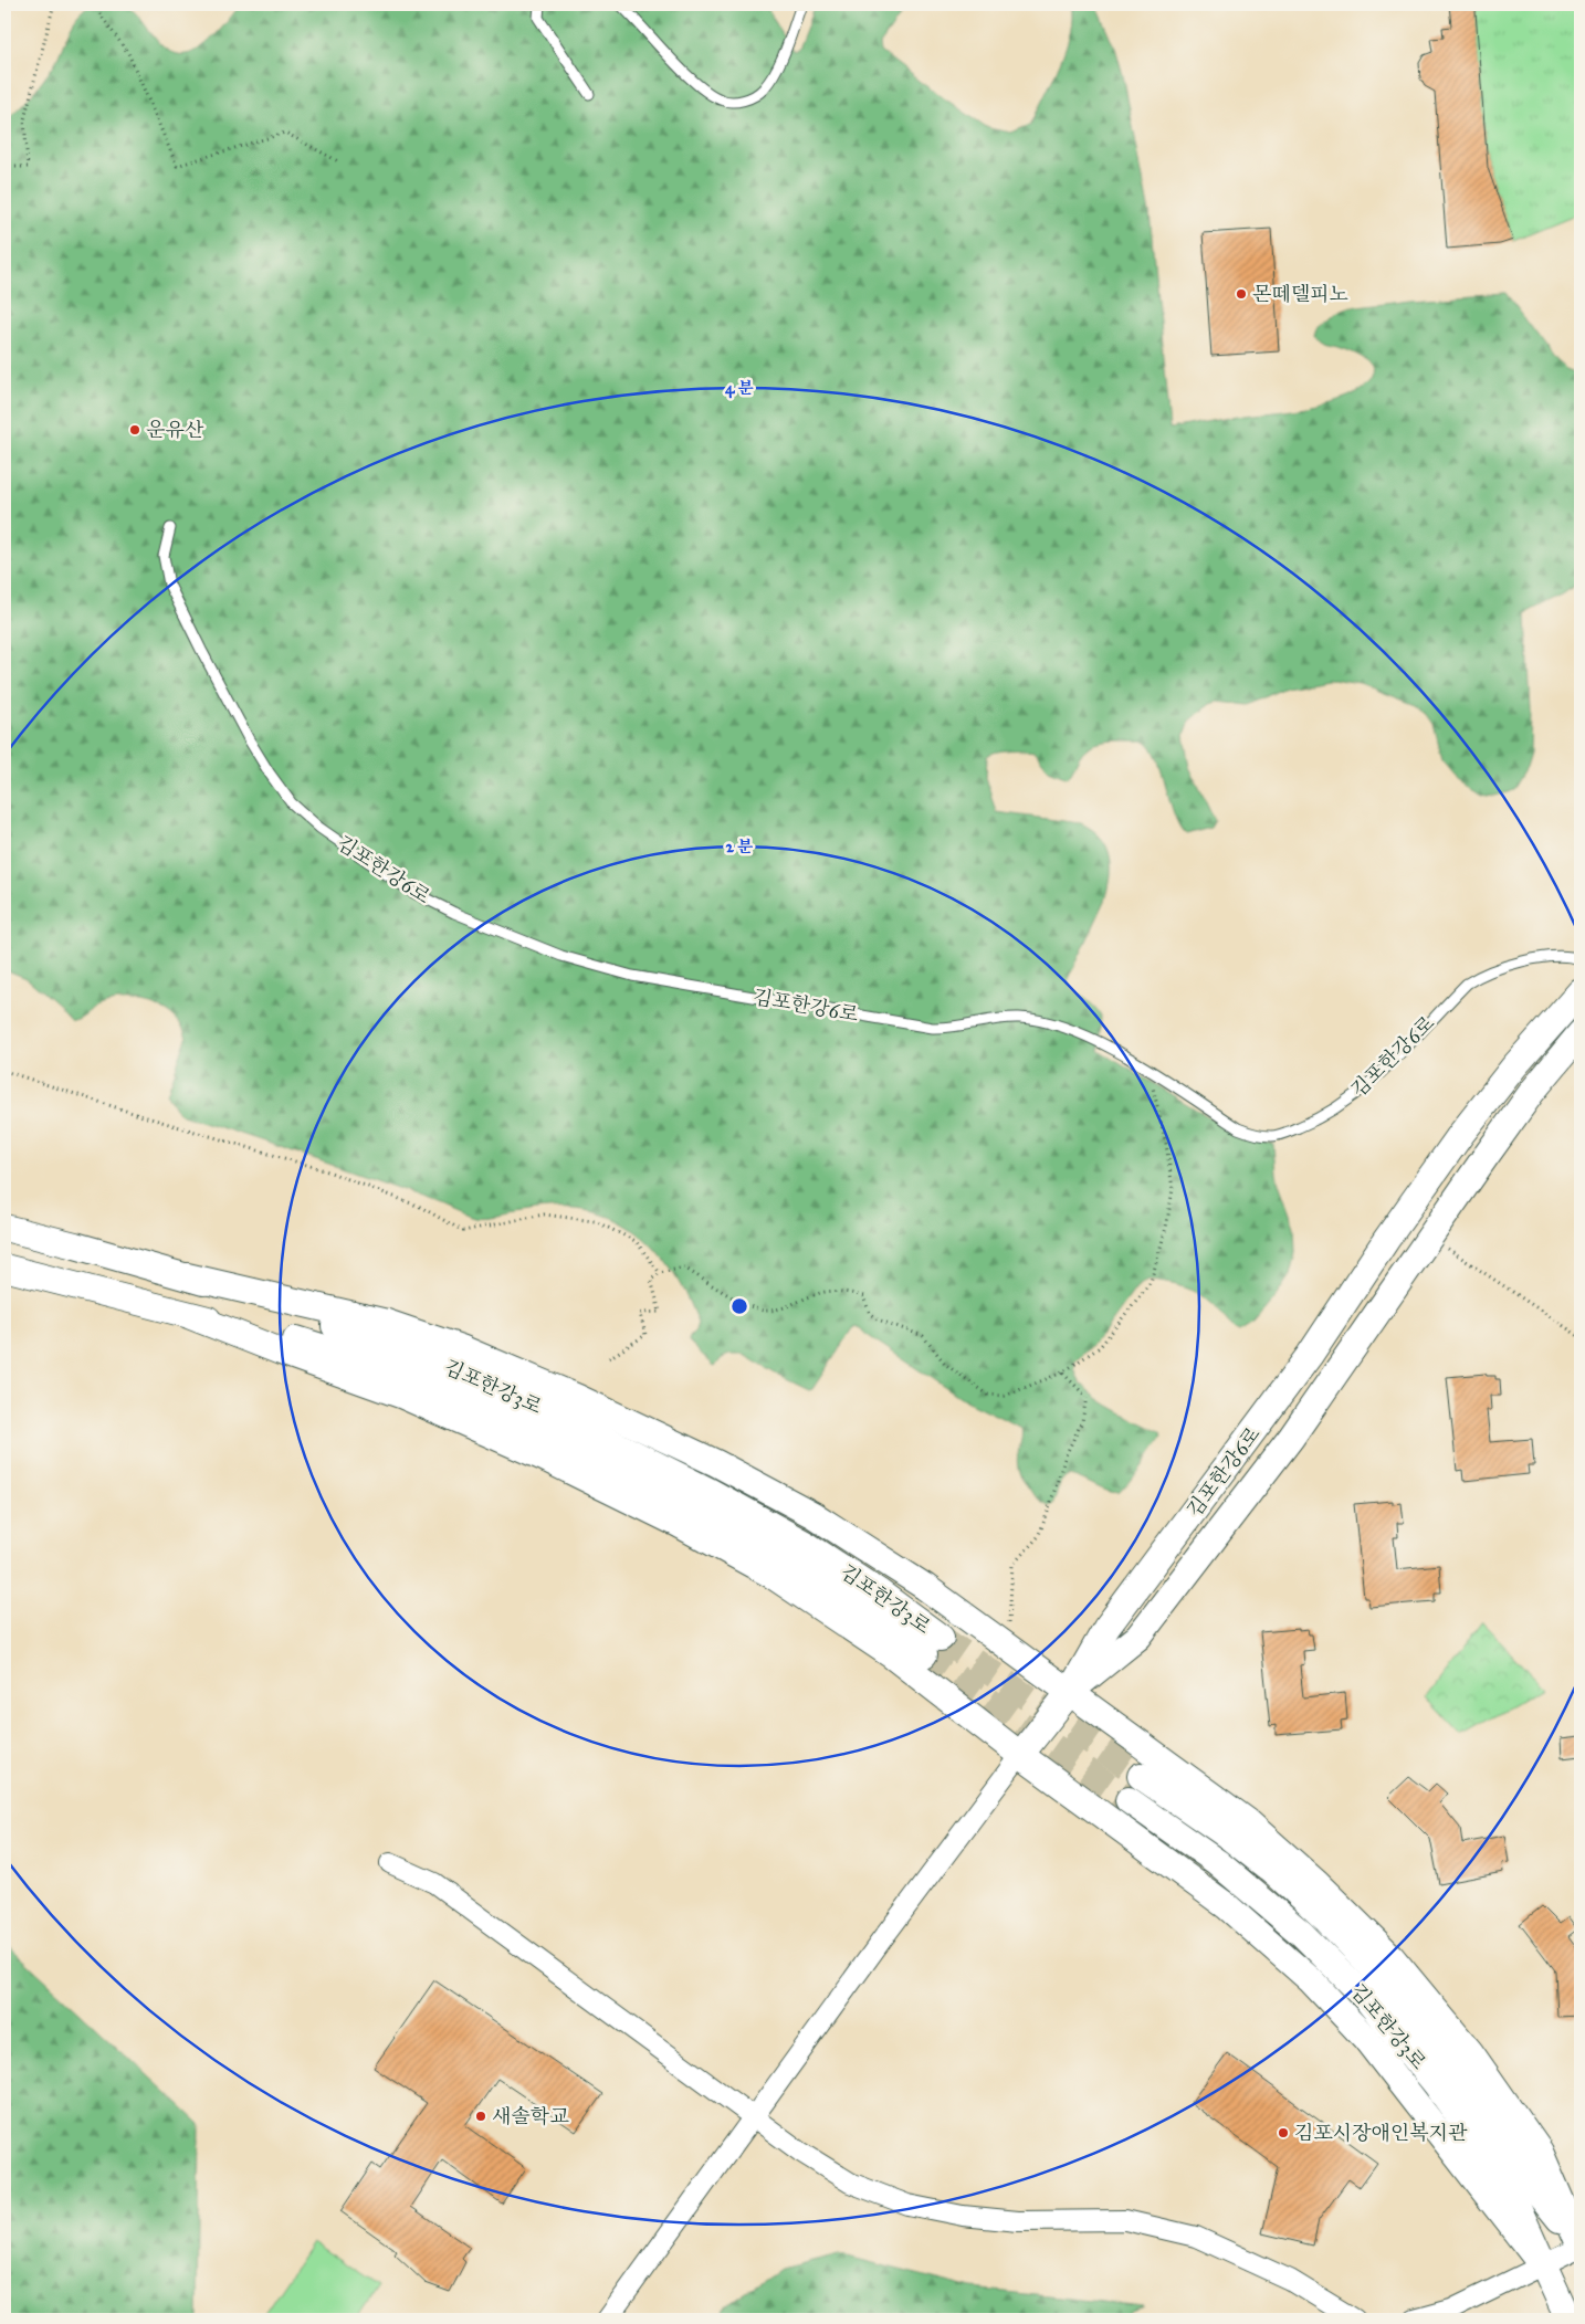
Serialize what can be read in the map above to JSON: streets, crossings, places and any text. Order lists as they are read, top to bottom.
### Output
{
  "streets": {
    "street": ["김포한강6로", "김포한강3로"]
  },
  "places": [
    "몬떼델피노",
    "운유산",
    "새솔학교",
    "김포시장애인복지관"
  ],
  "rings": ["4 분", "2 분"]
}
